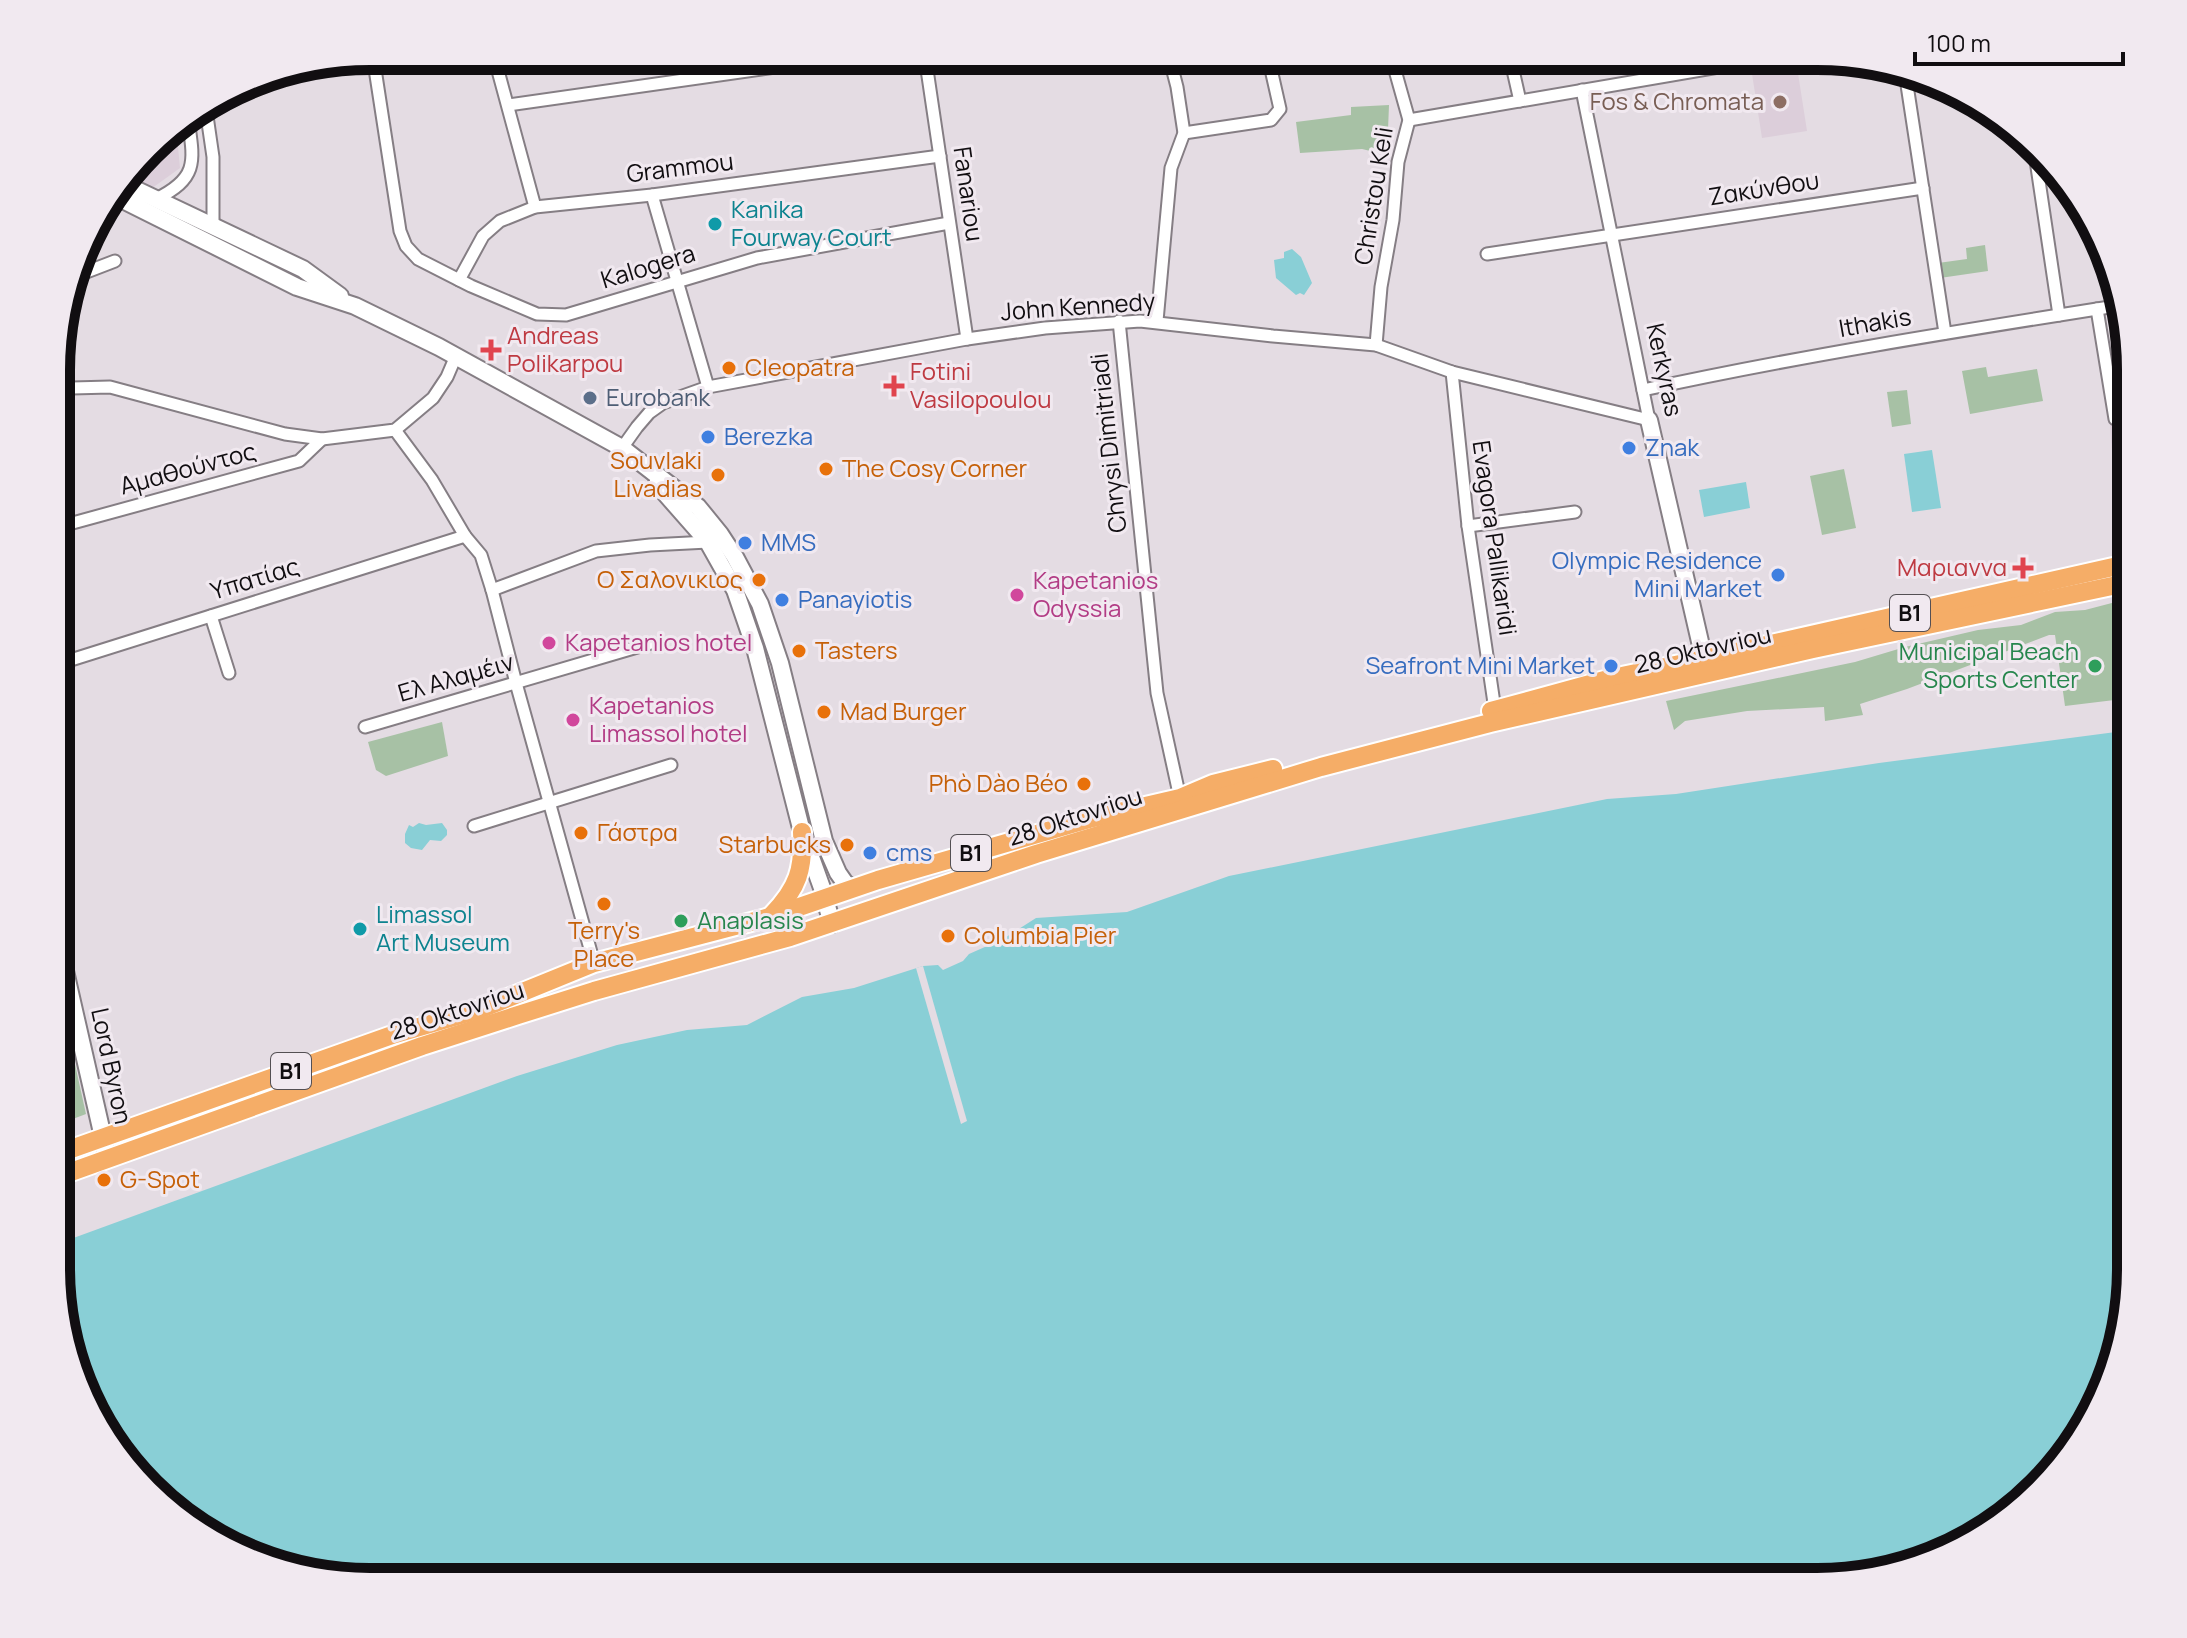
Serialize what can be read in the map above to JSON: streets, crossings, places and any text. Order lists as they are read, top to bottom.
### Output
{
  "streets": {
    "main road": [
      "Kerkyras",
      "B1",
      "28 Oktovriou",
      "Lord Byron"
    ],
    "street": [
      "Grammou",
      "Ζακύνθου",
      "Fanariou",
      "Christou Keli",
      "Kalogera",
      "John Kennedy",
      "Ithakis",
      "Chrysi Dimitriadi",
      "Αμαθούντος",
      "Evagora Pallikaridi",
      "Υπατίας",
      "Ελ Αλαμέιν"
    ]
  },
  "crossings": [
    ["Grammou", "Fanariou"],
    ["Grammou", "Kalogera"],
    ["Ζακύνθου", "Kerkyras"],
    ["Fanariou", "Kalogera"],
    ["Fanariou", "John Kennedy"],
    ["Christou Keli", "John Kennedy"],
    ["John Kennedy", "Kerkyras"],
    ["John Kennedy", "Chrysi Dimitriadi"],
    ["John Kennedy", "Evagora Pallikaridi"],
    ["Ithakis", "Kerkyras"],
    ["Kerkyras", "28 Oktovriou"],
    ["Chrysi Dimitriadi", "28 Oktovriou"],
    ["Evagora Pallikaridi", "28 Oktovriou"],
    ["28 Oktovriou", "Lord Byron"]
  ],
  "places": {
    "other": [
      "Fos & Chromata",
      "Kanika Fourway Court",
      "Cleopatra",
      "Eurobank",
      "Berezka",
      "Znak",
      "The Cosy Corner",
      "Souvlaki Livadias",
      "MMS",
      "Olympic Residence Mini Market",
      "Ο Σαλονικιος",
      "Kapetanios Odyssia",
      "Panayiotis",
      "Kapetanios hotel",
      "Tasters",
      "Seafront Mini Market",
      "Municipal Beach Sports Center",
      "Mad Burger",
      "Kapetanios Limassol hotel",
      "Phò Dào Béo",
      "Γάστρα",
      "Starbucks",
      "cms",
      "Terry's Place",
      "Anaplasis",
      "Limassol Art Museum",
      "Columbia Pier",
      "G-Spot"
    ],
    "health": ["Andreas Polikarpou", "Fotini Vasilopoulou", "Μαριαννα"]
  },
  "scale_bar": "100 m"
}
